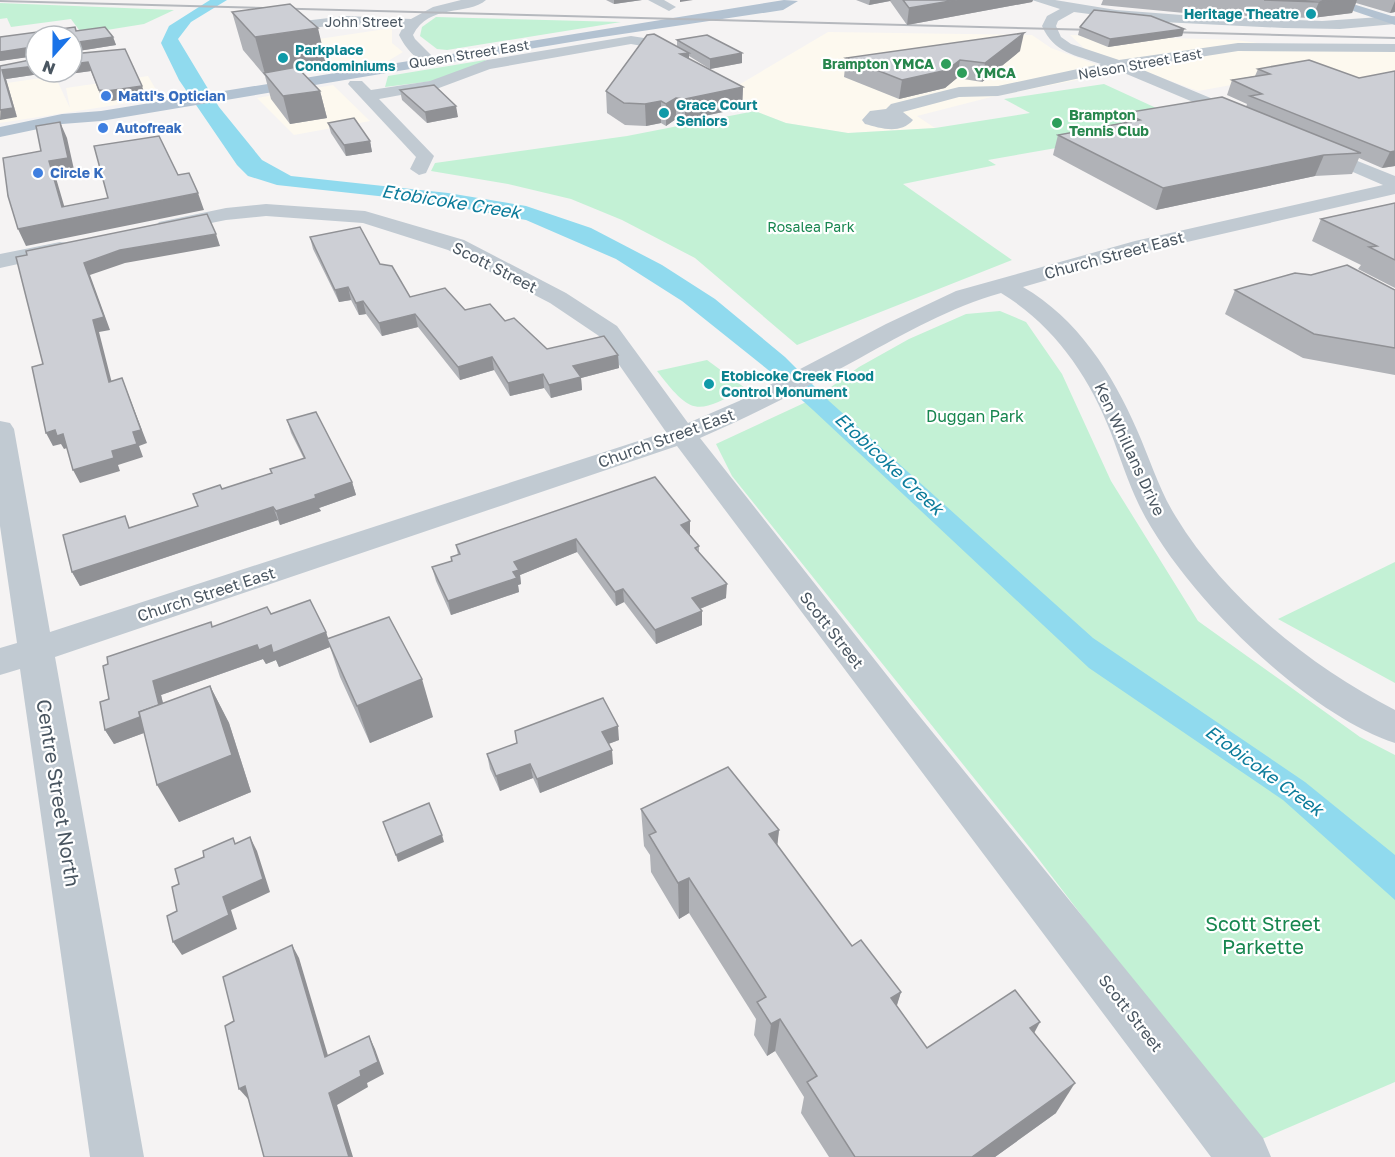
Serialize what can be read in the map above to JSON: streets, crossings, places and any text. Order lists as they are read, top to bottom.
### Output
{
  "streets": {
    "main road": ["Queen Street East"],
    "street": [
      "John Street",
      "Nelson Street East",
      "Church Street East",
      "Scott Street",
      "Ken Whillans Drive",
      "Centre Street North"
    ]
  },
  "crossings": [
    ["Church Street East", "Scott Street"],
    ["Church Street East", "Ken Whillans Drive"],
    ["Church Street East", "Centre Street North"]
  ],
  "water": ["Etobicoke Creek"],
  "parks": ["Rosalea Park", "Duggan Park", "Scott Street Parkette"],
  "places": [
    "Heritage Theatre",
    "Parkplace Condominiums",
    "Brampton YMCA",
    "YMCA",
    "Matti's Optician",
    "Grace Court Seniors",
    "Brampton Tennis Club",
    "Autofreak",
    "Circle K",
    "Etobicoke Creek Flood Control Monument"
  ],
  "north": "bottom"
}
